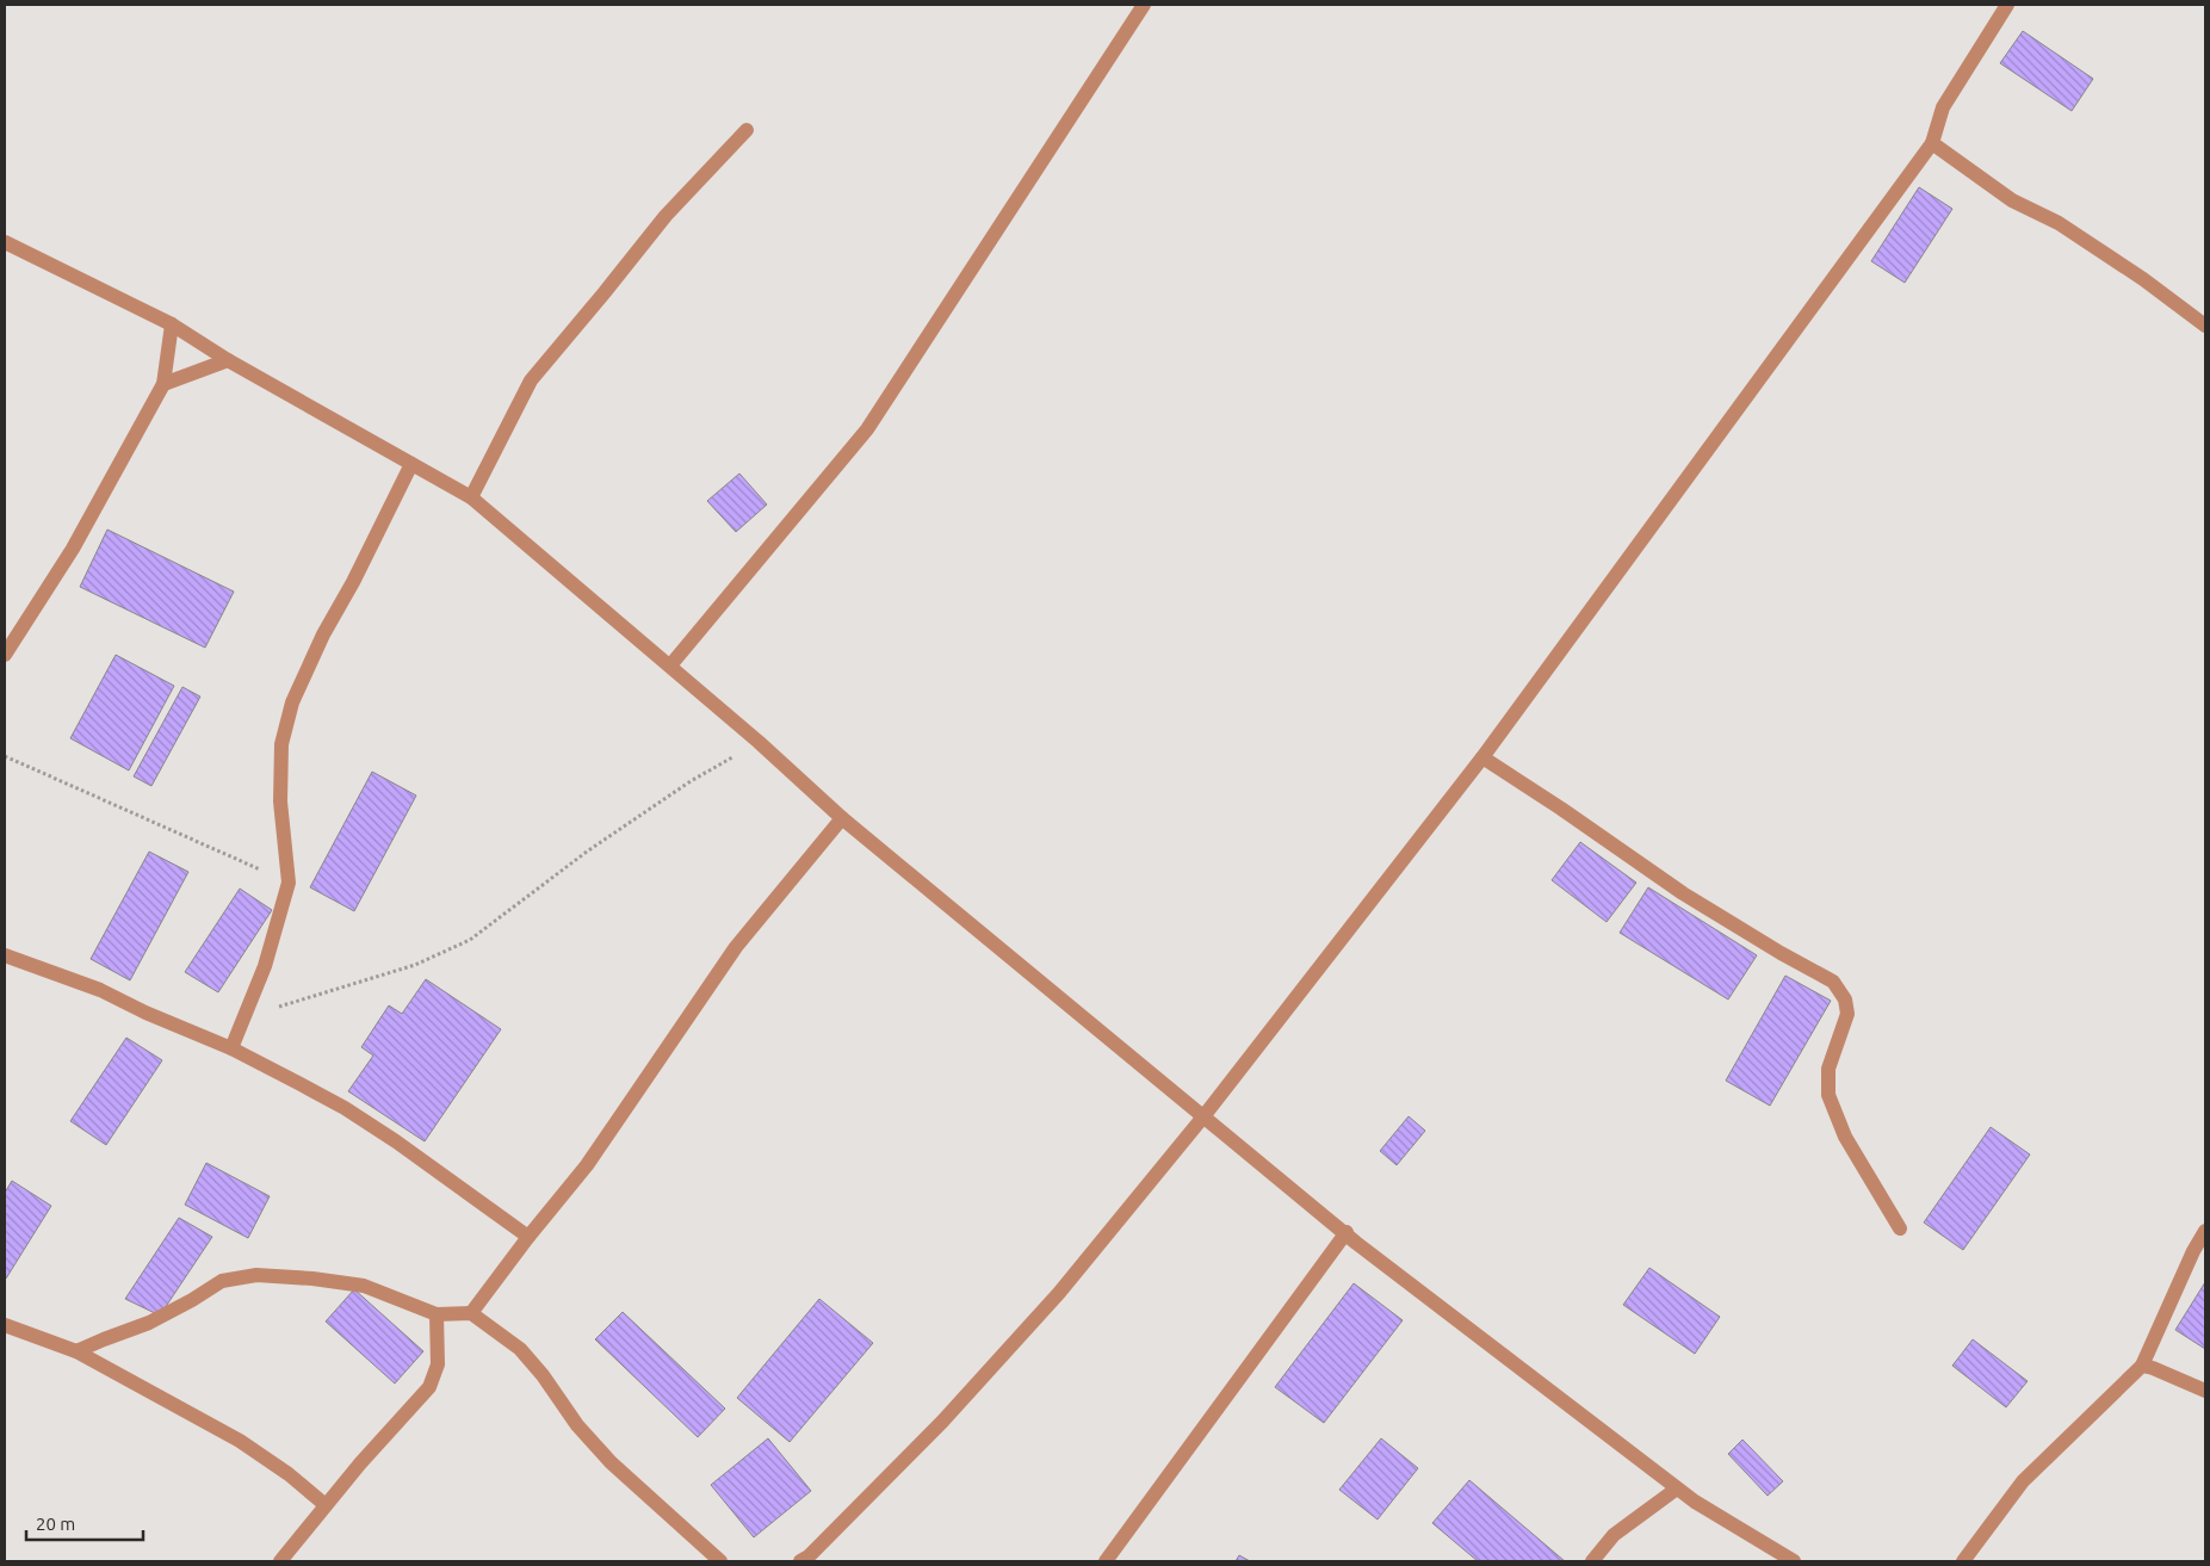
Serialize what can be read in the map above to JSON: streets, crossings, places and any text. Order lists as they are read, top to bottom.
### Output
{
  "scale_bar": "20 m"
}
